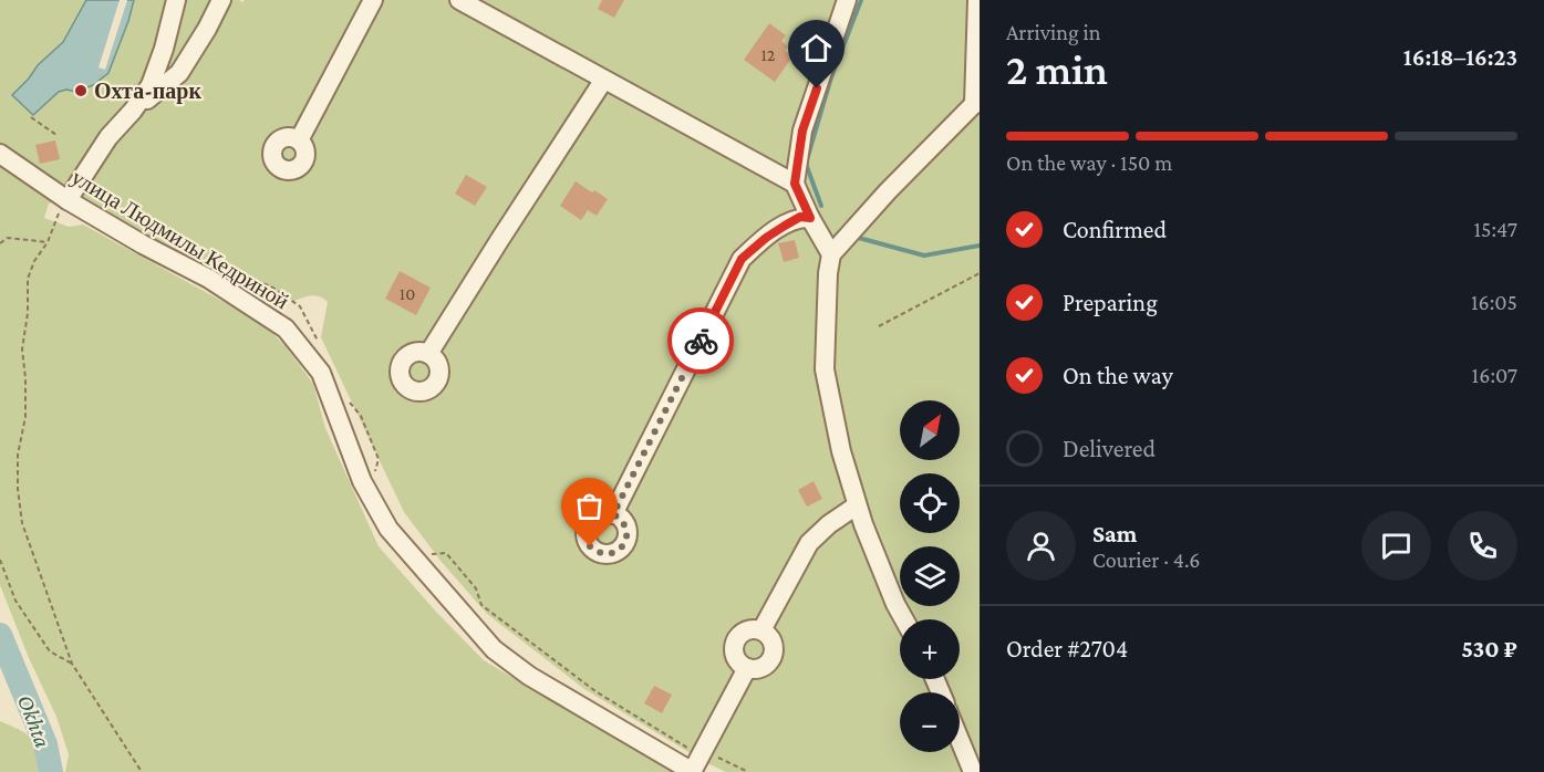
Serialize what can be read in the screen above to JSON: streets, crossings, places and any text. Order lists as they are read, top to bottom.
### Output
{
  "streets": {
    "street": ["улица Людмилы Кедриной"]
  },
  "water": ["Okhta"],
  "places": ["Охта-парк"],
  "house_numbers": ["12", "10"],
  "north": "top right",
  "page": {
    "heading": ["2 min", "Arriving in", "16:18–16:23"],
    "panel": [
      "Sam",
      "Courier · 4.6",
      "Order #2704",
      "530 ₽"
    ],
    "bar": "On the way · 150 m",
    "list": [
      ["Confirmed", "15:47"],
      ["Preparing", "16:05"],
      ["On the way", "16:07"],
      "Delivered"
    ],
    "map_buttons": ["+", "−"]
  }
}
